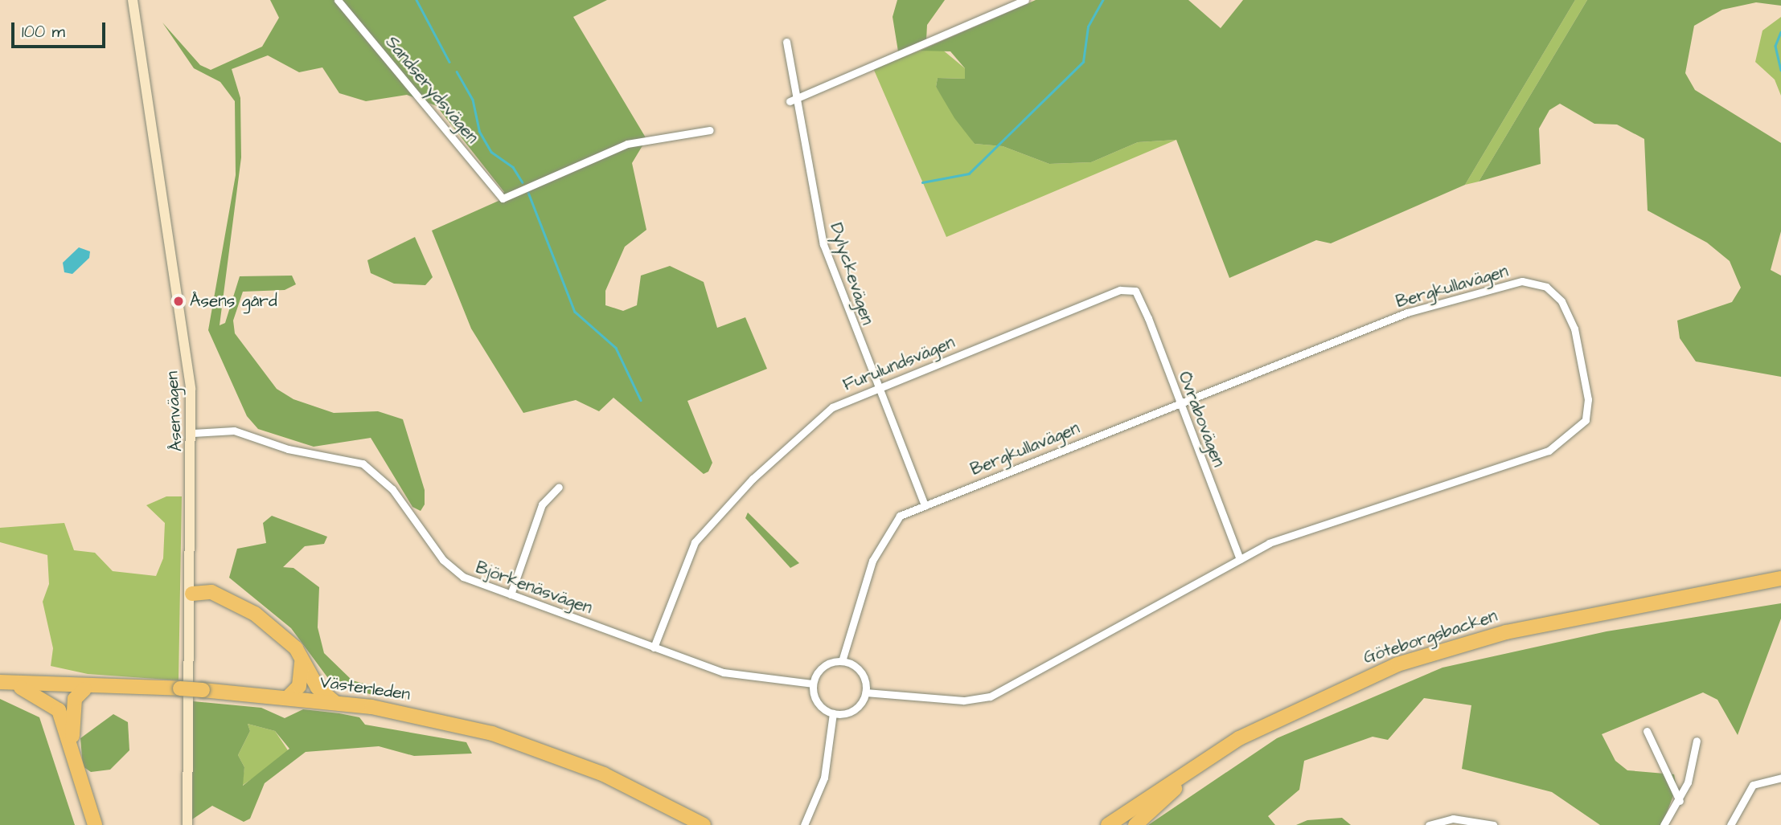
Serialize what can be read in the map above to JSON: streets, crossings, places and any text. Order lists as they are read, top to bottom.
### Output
{
  "streets": {
    "highway": ["Göteborgsbacken", "Västerleden"],
    "street": [
      "Sandserydsvägen",
      "Dylyckevägen",
      "Bergkullavägen",
      "Furulundsvägen",
      "Åsenvägen",
      "Övrabovägen",
      "Björkenäsvägen"
    ]
  },
  "crossings": [
    ["Dylyckevägen", "Bergkullavägen"],
    ["Dylyckevägen", "Furulundsvägen"],
    ["Bergkullavägen", "Övrabovägen"],
    ["Bergkullavägen", "Björkenäsvägen"],
    ["Furulundsvägen", "Övrabovägen"],
    ["Furulundsvägen", "Björkenäsvägen"],
    ["Åsenvägen", "Björkenäsvägen"]
  ],
  "places": ["Åsens gård"],
  "scale_bar": "100 m"
}
